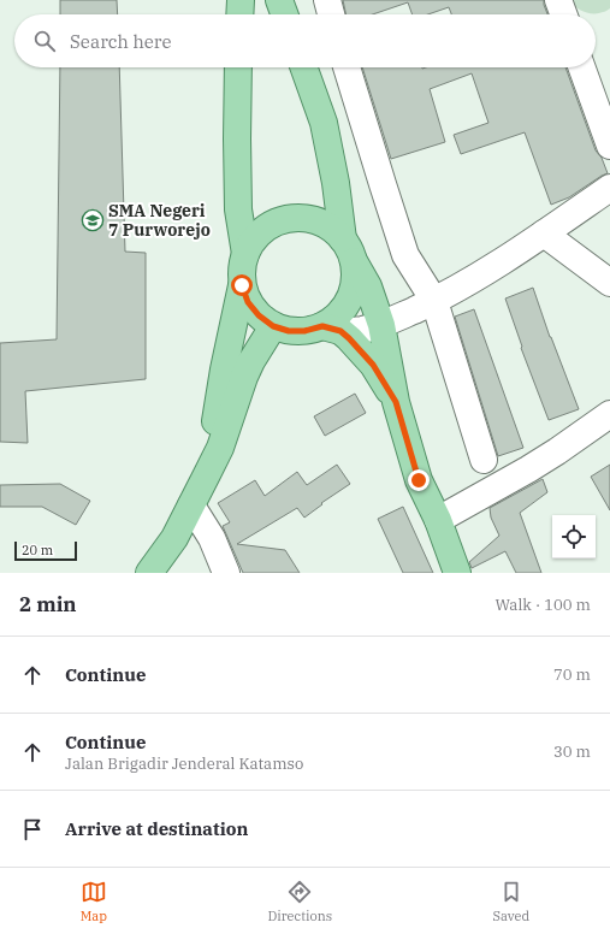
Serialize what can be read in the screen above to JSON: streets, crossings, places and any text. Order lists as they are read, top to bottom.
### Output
{
  "places": {
    "school or university": ["SMA Negeri 7 Purworejo"]
  },
  "scale_bar": "20 m",
  "page": {
    "search": "Search here",
    "scale": "20 m",
    "heading": ["2 min", "Walk · 100 m"],
    "list": [
      ["Continue", "70 m"],
      ["Continue", "Jalan Brigadir Jenderal Katamso", "30 m"],
      "Arrive at destination"
    ],
    "nav": ["Map", "Directions", "Saved"]
  }
}
